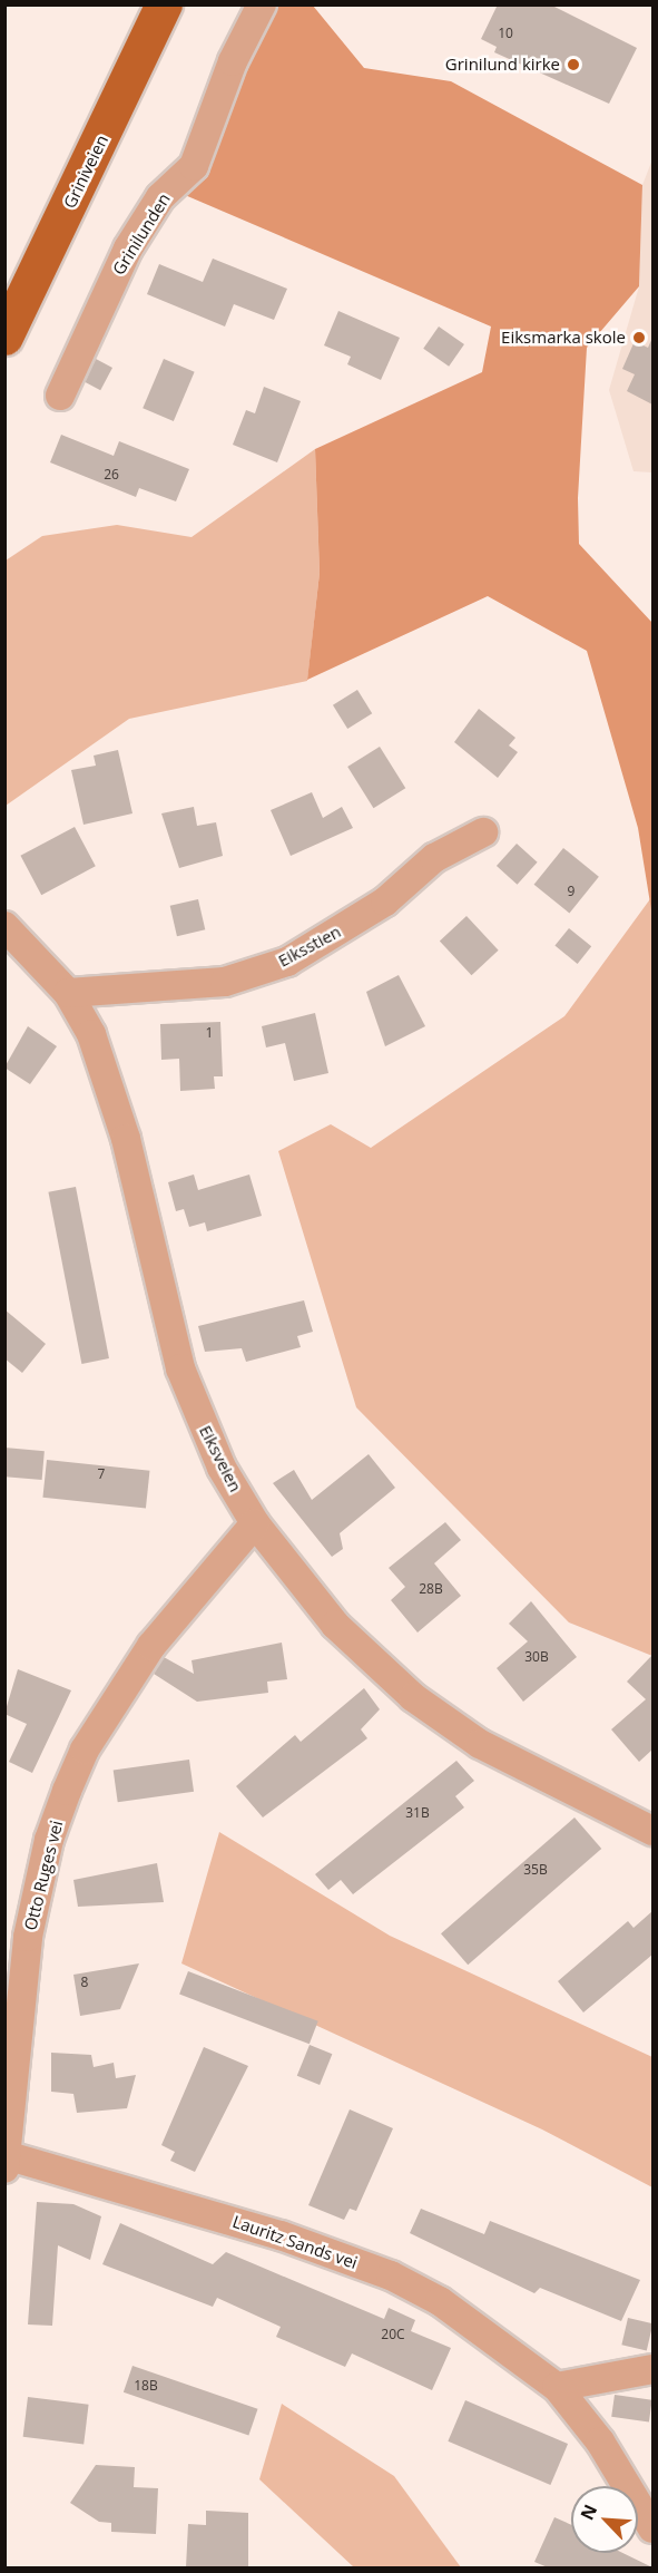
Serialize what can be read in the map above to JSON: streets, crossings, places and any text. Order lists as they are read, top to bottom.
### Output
{
  "streets": {
    "main road": ["Griniveien"],
    "street": [
      "Grinilunden",
      "Eiksstien",
      "Eiksveien",
      "Otto Ruges vei",
      "Lauritz Sands vei"
    ]
  },
  "crossings": [
    ["Eiksstien", "Eiksveien"],
    ["Eiksveien", "Otto Ruges vei"],
    ["Otto Ruges vei", "Lauritz Sands vei"]
  ],
  "places": ["Grinilund kirke", "Eiksmarka skole"],
  "house_numbers": [
    "10",
    "26",
    "9",
    "1",
    "7",
    "28B",
    "30B",
    "31B",
    "35B",
    "8",
    "20C",
    "18B"
  ],
  "north": "top left"
}
